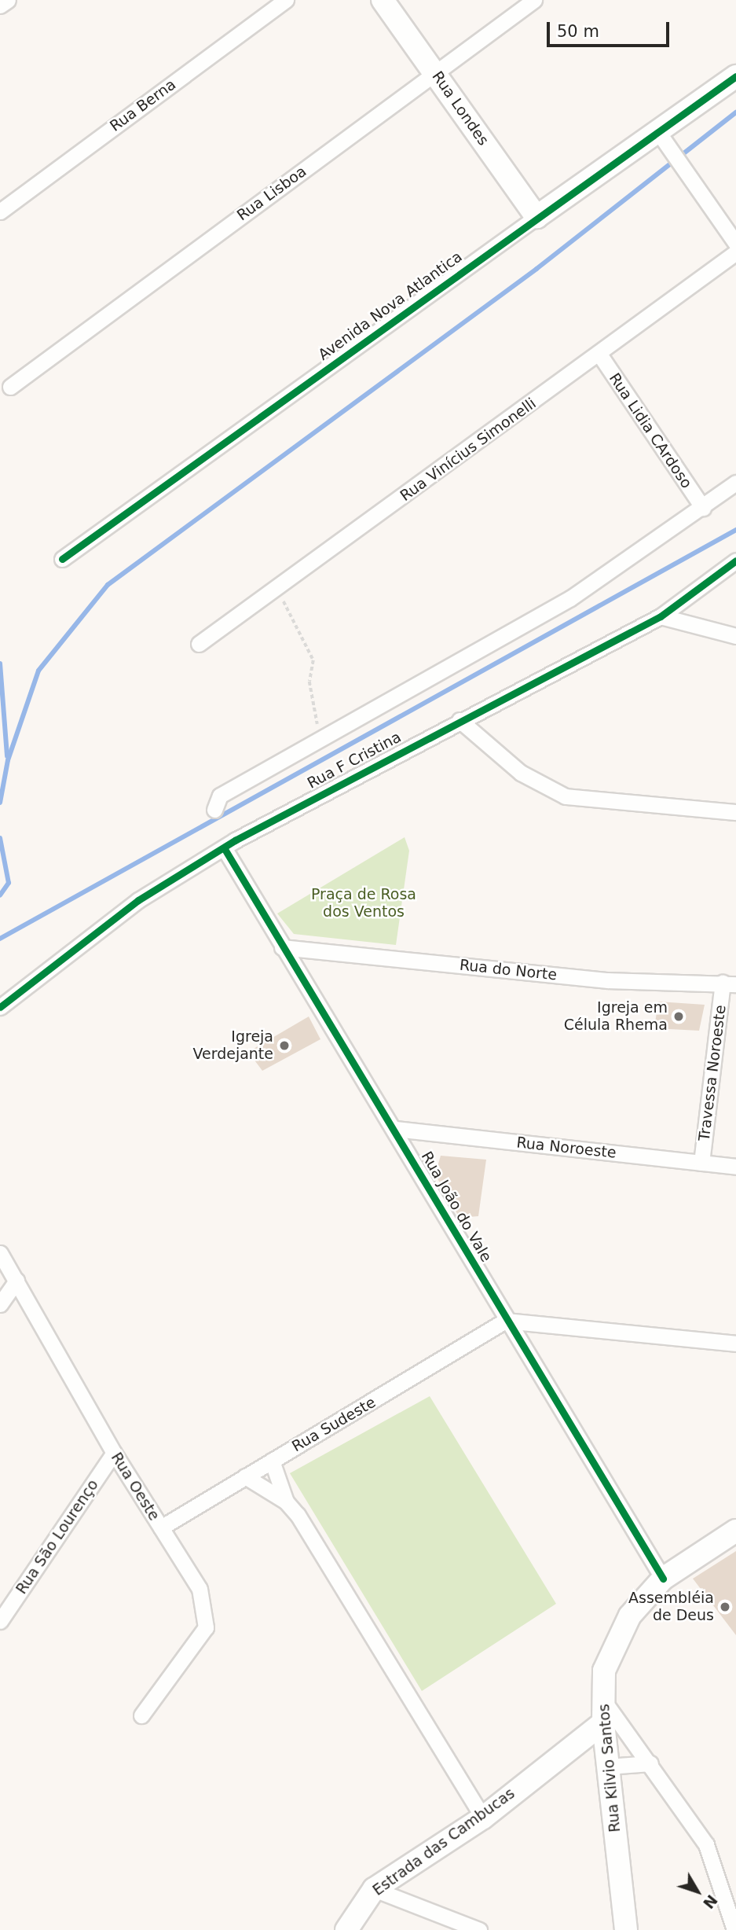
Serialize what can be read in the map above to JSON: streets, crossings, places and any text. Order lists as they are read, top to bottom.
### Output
{
  "streets": {
    "street": [
      "Rua Berna",
      "Rua Londes",
      "Rua Lisboa",
      "Avenida Nova Atlantica",
      "Rua Lidia CArdoso",
      "Rua Vinícius Simonelli",
      "Rua F Cristina",
      "Rua do Norte",
      "Travessa Noroeste",
      "Rua Noroeste",
      "Rua João do Vale",
      "Rua Sudeste",
      "Rua Oeste",
      "Rua São Lourenço",
      "Rua Kilvio Santos",
      "Estrada das Cambucas"
    ]
  },
  "crossings": [
    ["Rua Londes", "Rua Lisboa"],
    ["Rua Londes", "Avenida Nova Atlantica"],
    ["Rua Lidia CArdoso", "Rua Vinícius Simonelli"],
    ["Rua F Cristina", "Rua João do Vale"],
    ["Rua do Norte", "Travessa Noroeste"],
    ["Rua do Norte", "Rua João do Vale"],
    ["Travessa Noroeste", "Rua Noroeste"],
    ["Rua Noroeste", "Rua João do Vale"],
    ["Rua João do Vale", "Rua Sudeste"],
    ["Rua João do Vale", "Rua Kilvio Santos"],
    ["Rua Sudeste", "Rua Oeste"],
    ["Rua Oeste", "Rua São Lourenço"],
    ["Rua Kilvio Santos", "Estrada das Cambucas"]
  ],
  "parks": ["Praça de Rosa dos Ventos"],
  "places": ["Igreja em Célula Rhema", "Igreja Verdejante", "Assembléia de Deus"],
  "scale_bar": "50 m",
  "north": "bottom right"
}
